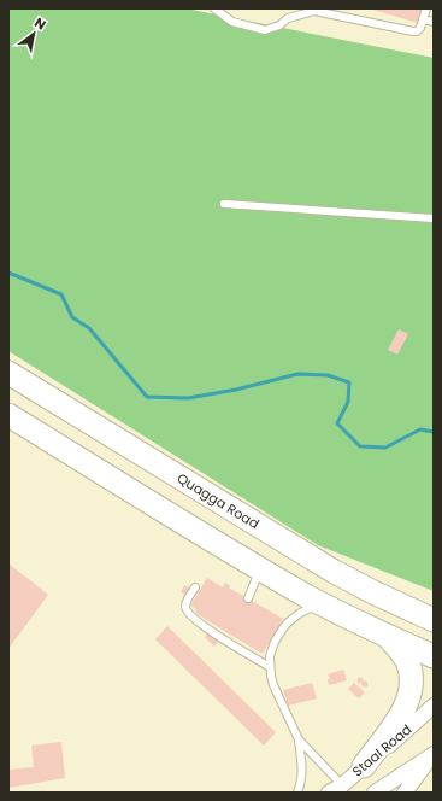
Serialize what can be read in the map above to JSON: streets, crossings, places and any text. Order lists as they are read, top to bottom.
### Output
{
  "streets": {
    "main road": ["Quagga Road"],
    "street": ["Staal Road"]
  },
  "north": "top right"
}
